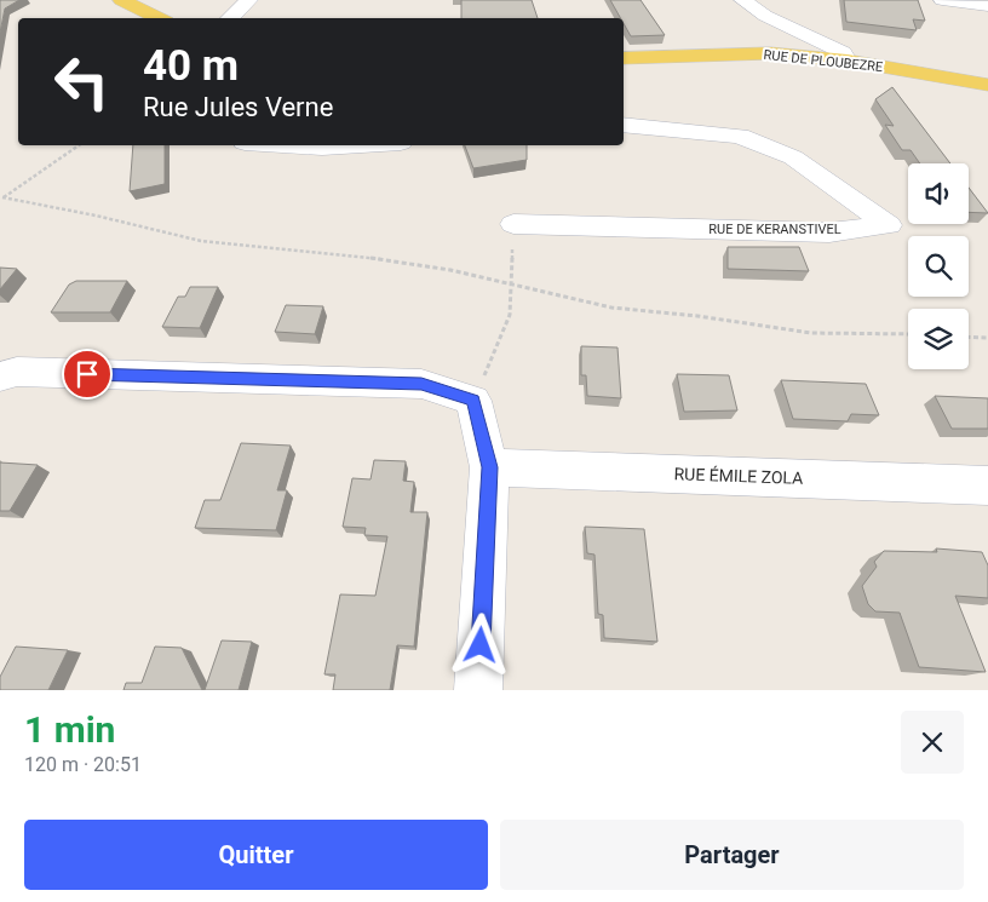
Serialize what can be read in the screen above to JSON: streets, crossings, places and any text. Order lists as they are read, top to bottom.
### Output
{
  "streets": {
    "main road": ["RUE DE PLOUBEZRE"],
    "street": ["RUE DE KERANSTIVEL", "RUE ÉMILE ZOLA"]
  },
  "page": {
    "turn": ["40 m", "Rue Jules Verne"],
    "heading": ["1 min", "120 m · 20:51"],
    "buttons": ["Quitter", "Partager"]
  }
}
